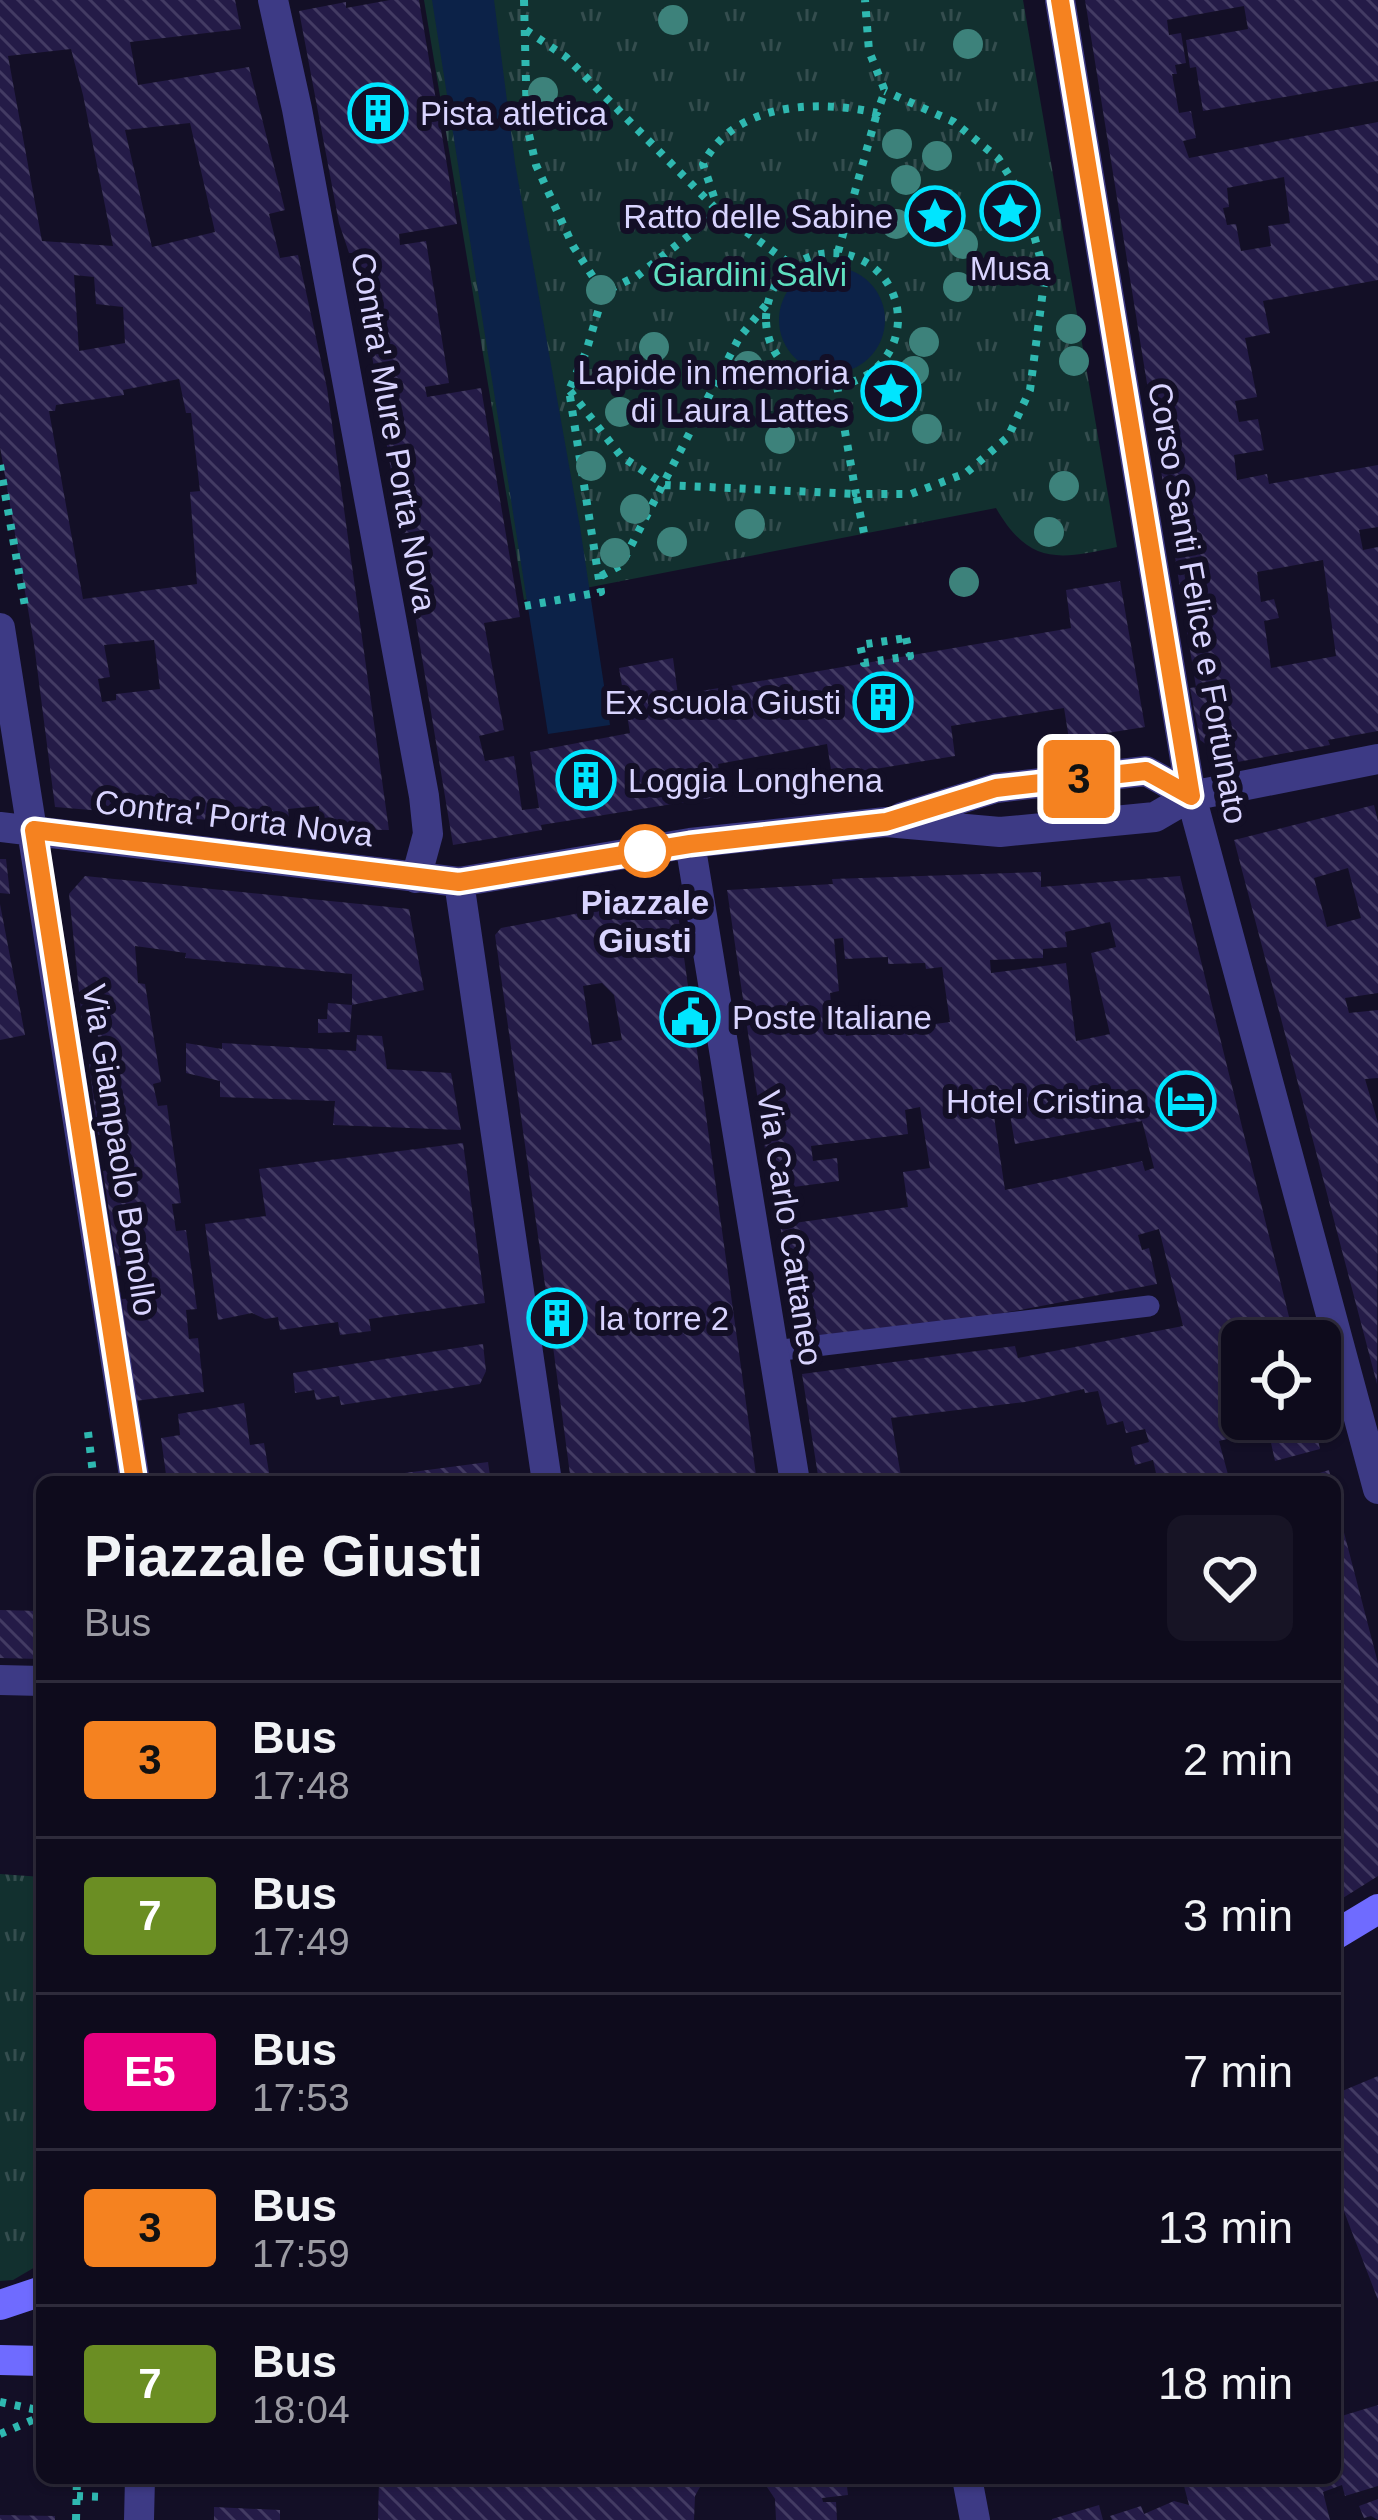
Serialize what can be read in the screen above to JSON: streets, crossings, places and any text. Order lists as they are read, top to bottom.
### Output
{
  "streets": {
    "street": [
      "Contra' Mure Porta Nova",
      "Corso Santi Felice e Fortunato",
      "Contra' Porta Nova",
      "Via Giampaolo Bonollo",
      "Via Carlo Cattaneo"
    ]
  },
  "crossings": [
    ["Contra' Mure Porta Nova", "Contra' Porta Nova"],
    ["Contra' Porta Nova", "Via Giampaolo Bonollo"],
    ["Contra' Porta Nova", "Via Carlo Cattaneo"]
  ],
  "parks": ["Giardini Salvi"],
  "places": {
    "building": [
      "Pista atletica",
      "Ex scuola Giusti",
      "Loggia Longhena",
      "la torre 2"
    ],
    "place": ["Musa", "Ratto delle Sabine", "Lapide in memoria di Laura Lattes"],
    "other": ["Piazzale Giusti"],
    "public building": ["Poste Italiane"],
    "hotel": ["Hotel Cristina"]
  },
  "lines": ["bus line 3"],
  "page": {
    "on_map": "3",
    "heading": ["Piazzale Giusti", "Bus"],
    "list": [
      {
        "mark": "3",
        "name": "Bus",
        "note": "17:48",
        "value": "2 min"
      },
      {
        "mark": "7",
        "name": "Bus",
        "note": "17:49",
        "value": "3 min"
      },
      {
        "mark": "E5",
        "name": "Bus",
        "note": "17:53",
        "value": "7 min"
      },
      {
        "mark": "3",
        "name": "Bus",
        "note": "17:59",
        "value": "13 min"
      },
      {
        "mark": "7",
        "name": "Bus",
        "note": "18:04",
        "value": "18 min"
      }
    ]
  }
}
